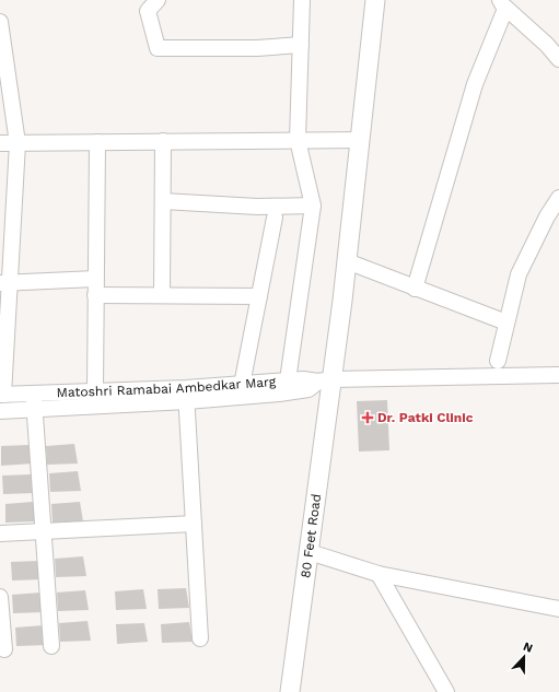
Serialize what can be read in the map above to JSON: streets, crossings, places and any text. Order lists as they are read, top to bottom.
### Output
{
  "streets": {
    "main road": ["80 Feet Road"],
    "street": ["Matoshri Ramabai Ambedkar Marg"]
  },
  "crossings": [
    ["Matoshri Ramabai Ambedkar Marg", "80 Feet Road"]
  ],
  "places": {
    "health": ["Dr. Patki Clinic"]
  },
  "north": "top"
}
